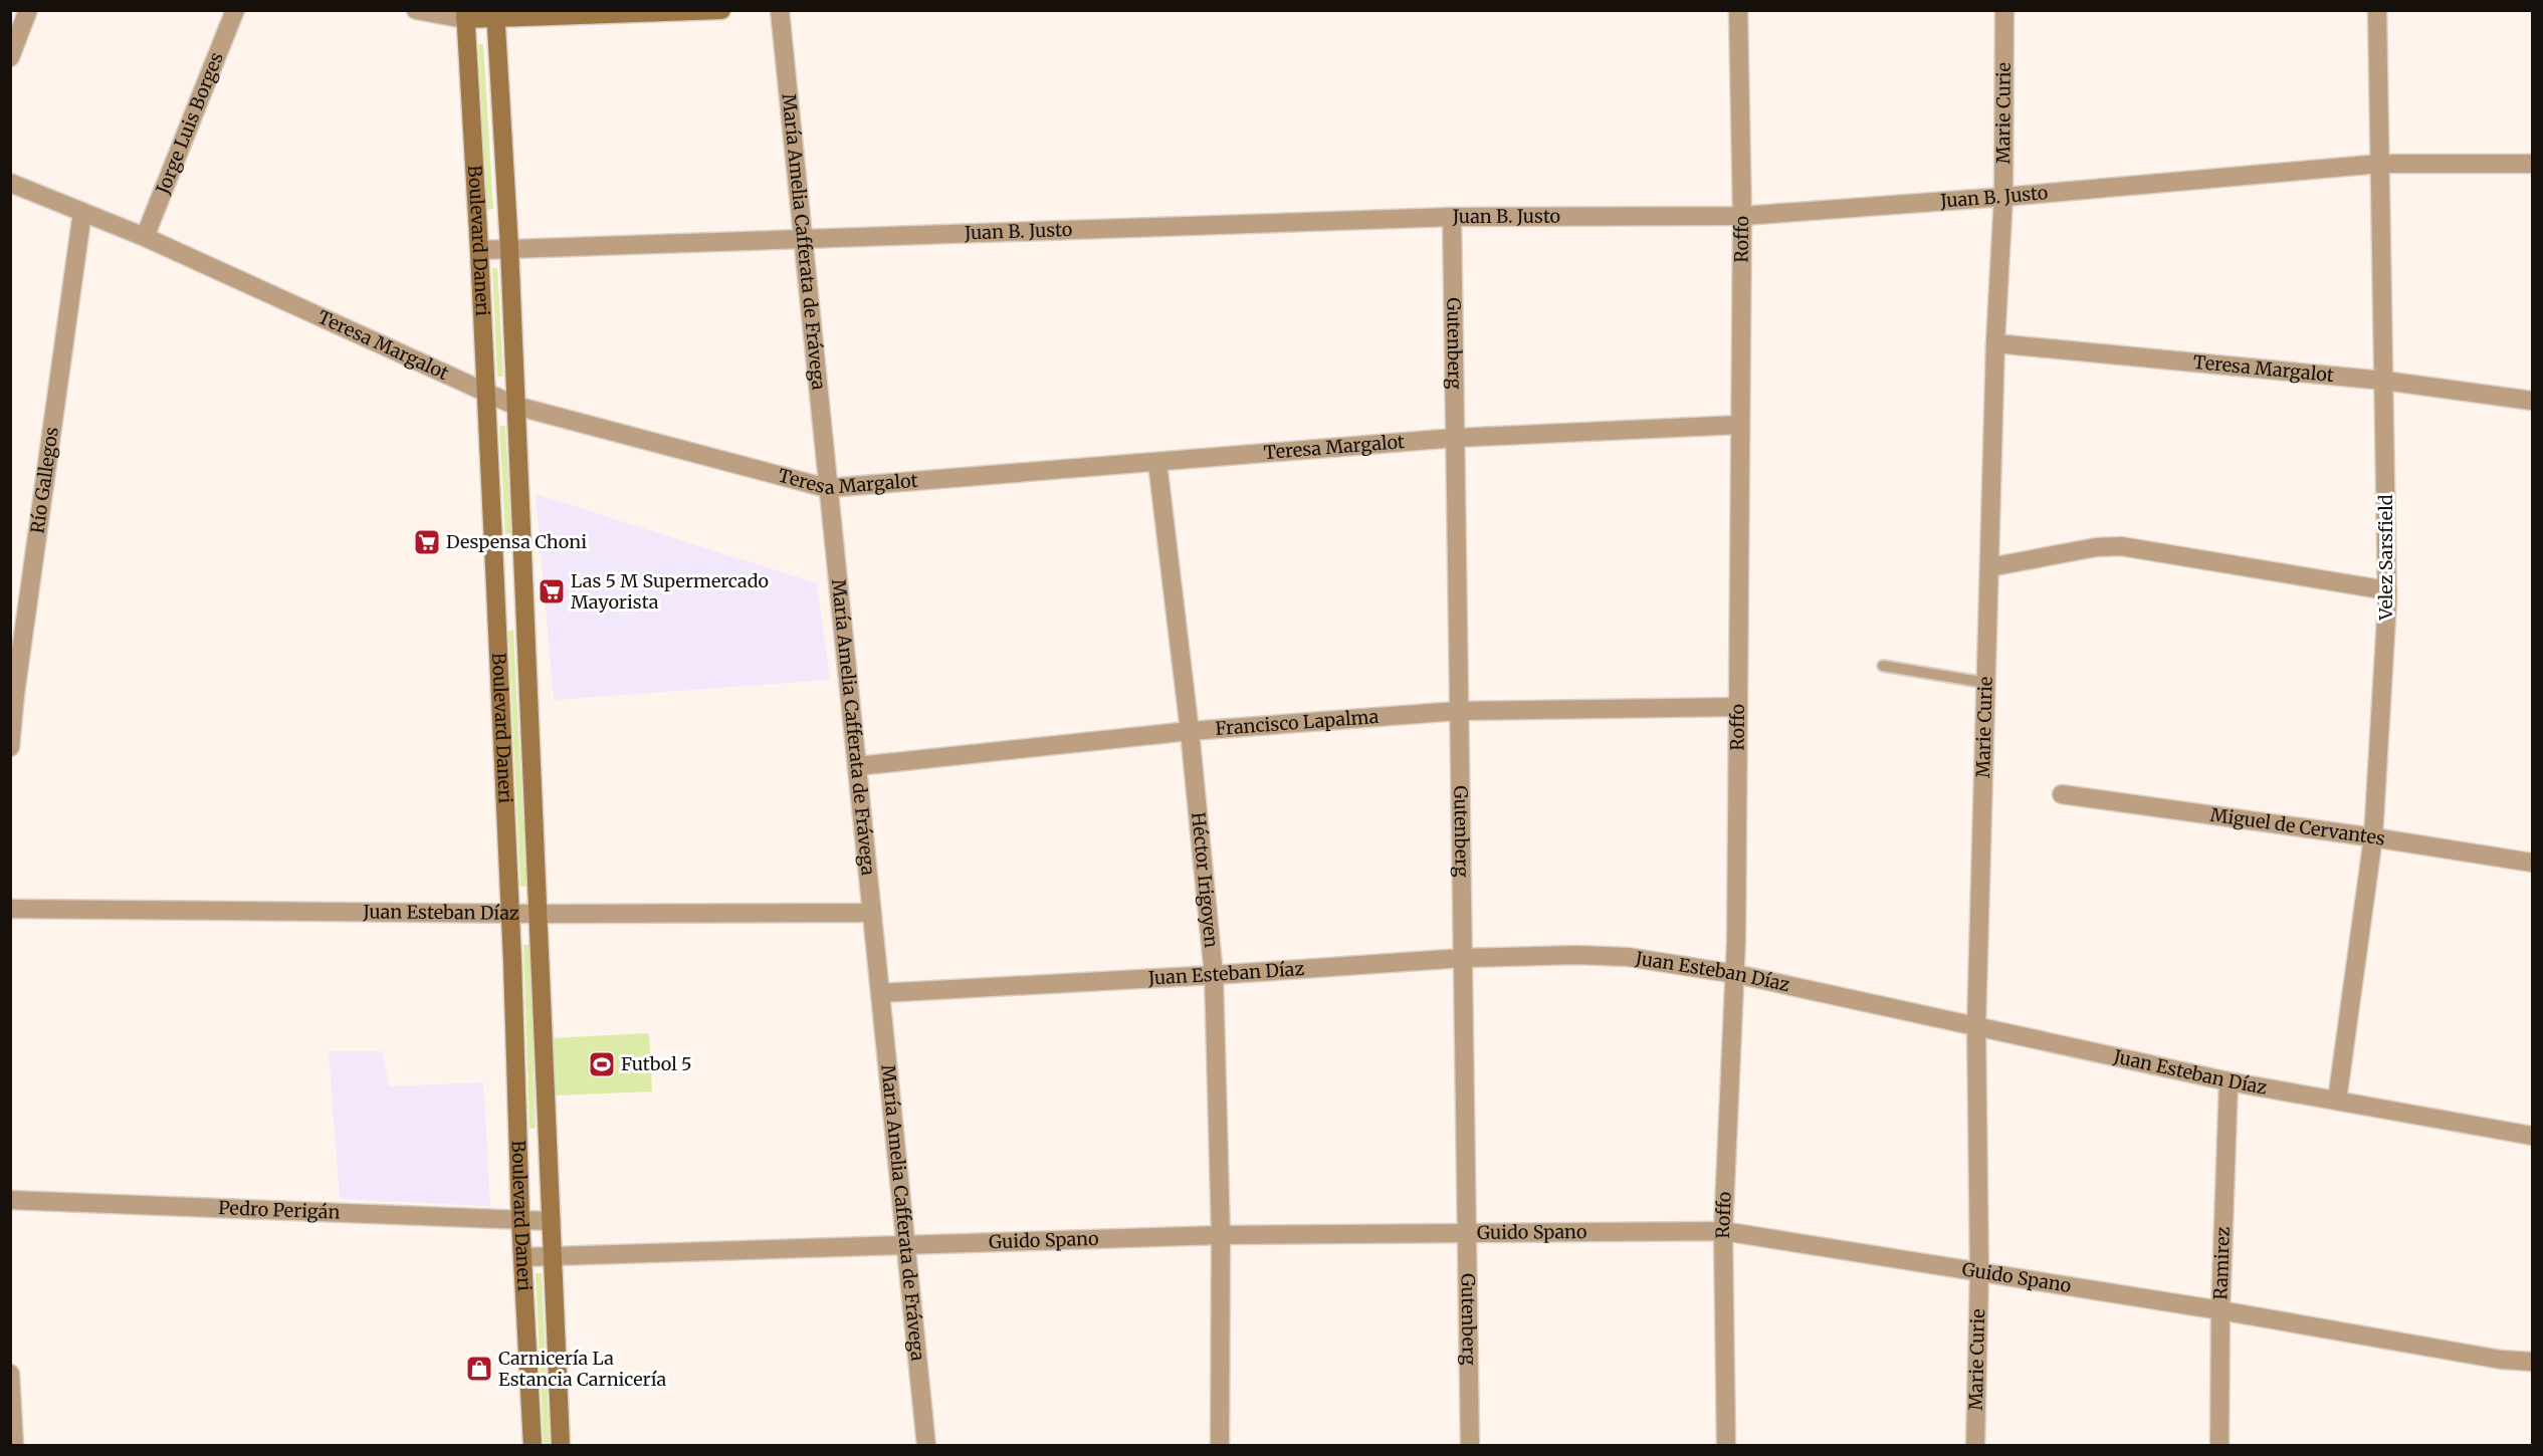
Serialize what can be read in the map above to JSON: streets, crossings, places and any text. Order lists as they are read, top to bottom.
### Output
{
  "streets": {
    "main road": ["Boulevard Daneri"],
    "street": [
      "Marie Curie",
      "Jorge Luis Borges",
      "Juan B. Justo",
      "Roffo",
      "María Amelia Cafferata de Frávega",
      "Gutenberg",
      "Teresa Margalot",
      "Río Gallegos",
      "Velez Sarsfield",
      "Francisco Lapalma",
      "Miguel de Cervantes",
      "Héctor Irigoyen",
      "Juan Esteban Díaz",
      "Pedro Perigán",
      "Guido Spano",
      "Ramirez"
    ]
  },
  "crossings": [
    ["Marie Curie", "Juan B. Justo"],
    ["Marie Curie", "Teresa Margalot"],
    ["Marie Curie", "Juan Esteban Díaz"],
    ["Marie Curie", "Guido Spano"],
    ["Jorge Luis Borges", "Teresa Margalot"],
    ["Juan B. Justo", "Boulevard Daneri"],
    ["Juan B. Justo", "Roffo"],
    ["Juan B. Justo", "María Amelia Cafferata de Frávega"],
    ["Juan B. Justo", "Gutenberg"],
    ["Juan B. Justo", "Velez Sarsfield"],
    ["Boulevard Daneri", "Teresa Margalot"],
    ["Boulevard Daneri", "Juan Esteban Díaz"],
    ["Boulevard Daneri", "Pedro Perigán"],
    ["Boulevard Daneri", "Guido Spano"],
    ["Roffo", "Teresa Margalot"],
    ["Roffo", "Francisco Lapalma"],
    ["Roffo", "Juan Esteban Díaz"],
    ["Roffo", "Guido Spano"],
    ["María Amelia Cafferata de Frávega", "Teresa Margalot"],
    ["María Amelia Cafferata de Frávega", "Francisco Lapalma"],
    ["María Amelia Cafferata de Frávega", "Juan Esteban Díaz"],
    ["María Amelia Cafferata de Frávega", "Guido Spano"],
    ["Gutenberg", "Teresa Margalot"],
    ["Gutenberg", "Francisco Lapalma"],
    ["Gutenberg", "Juan Esteban Díaz"],
    ["Gutenberg", "Guido Spano"],
    ["Teresa Margalot", "Río Gallegos"],
    ["Teresa Margalot", "Velez Sarsfield"],
    ["Teresa Margalot", "Héctor Irigoyen"],
    ["Velez Sarsfield", "Miguel de Cervantes"],
    ["Velez Sarsfield", "Juan Esteban Díaz"],
    ["Francisco Lapalma", "Héctor Irigoyen"],
    ["Héctor Irigoyen", "Juan Esteban Díaz"],
    ["Héctor Irigoyen", "Guido Spano"],
    ["Juan Esteban Díaz", "Ramirez"],
    ["Guido Spano", "Ramirez"]
  ],
  "places": {
    "supermarket": ["Despensa Choni", "Las 5 M Supermercado Mayorista"],
    "sports": ["Futbol 5"],
    "shop": ["Carnicería La Estancia Carnicería"]
  }
}
